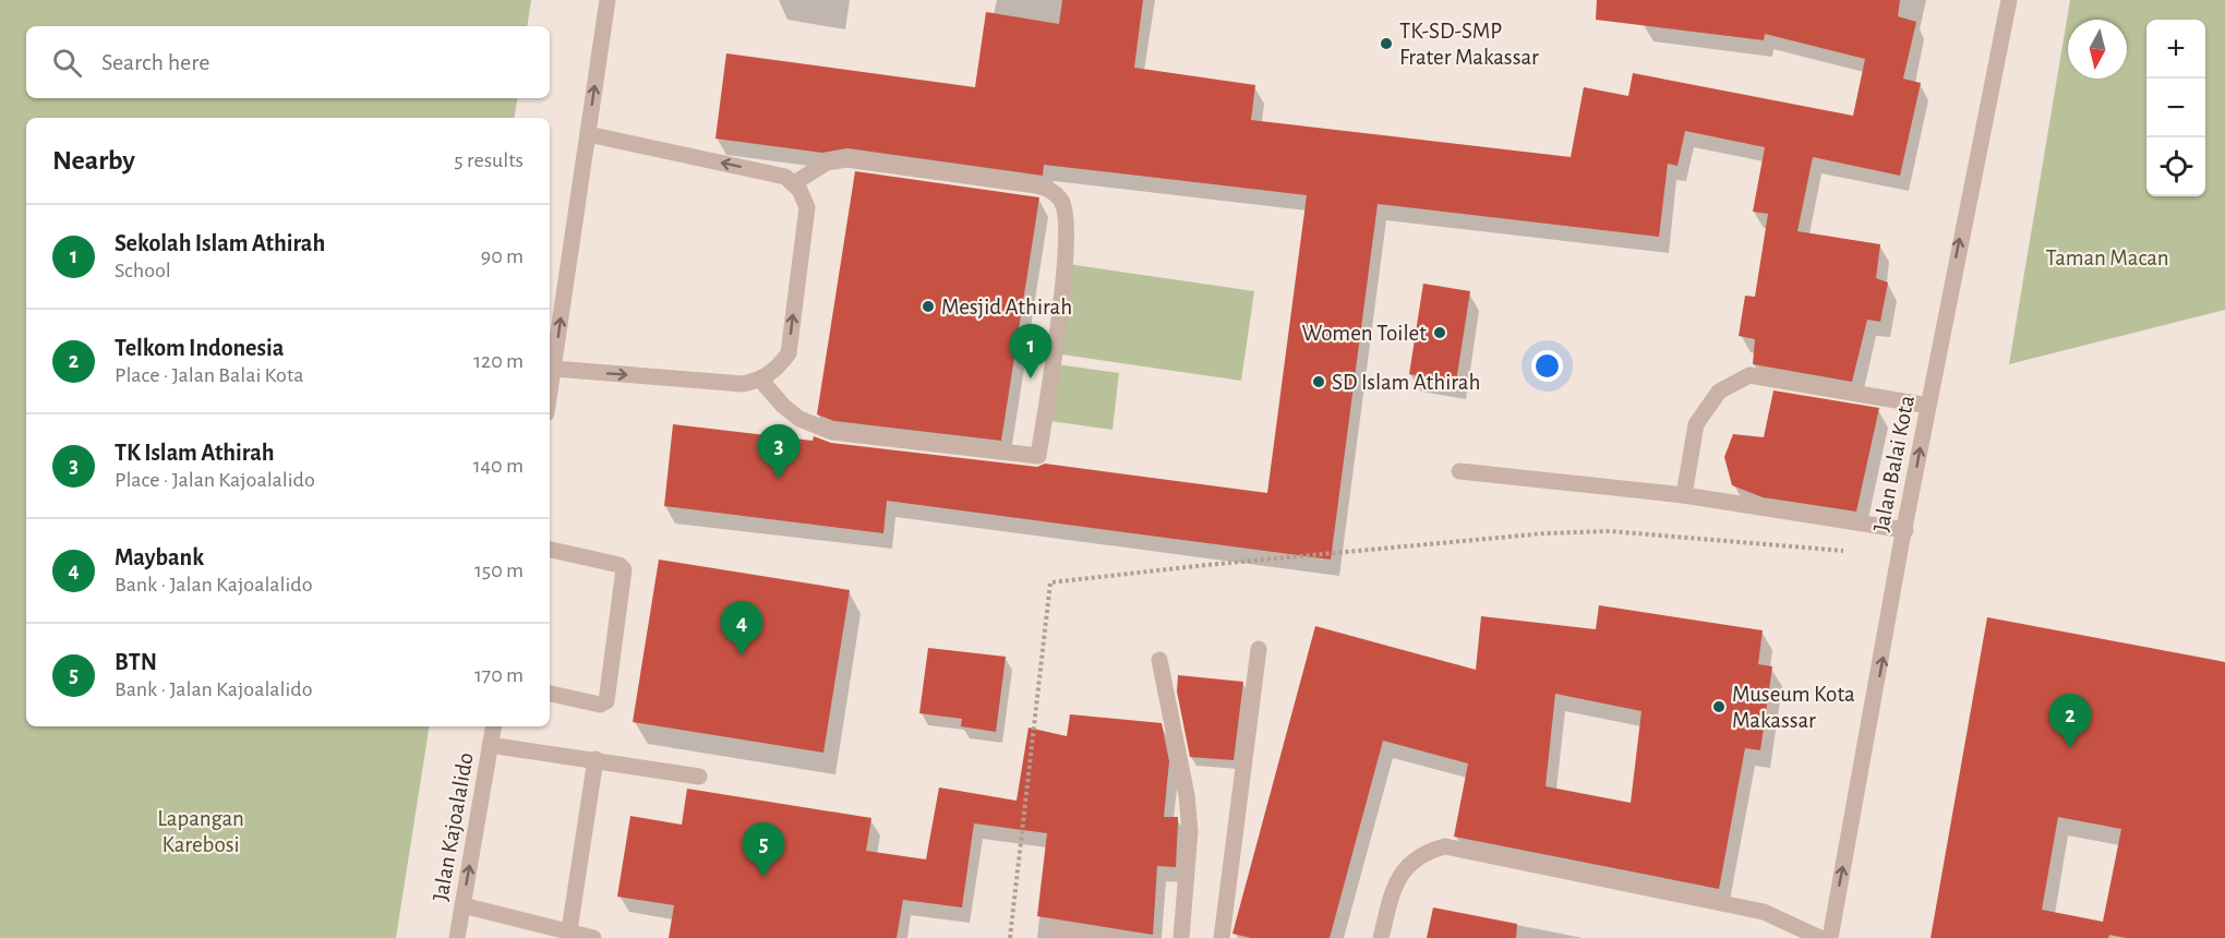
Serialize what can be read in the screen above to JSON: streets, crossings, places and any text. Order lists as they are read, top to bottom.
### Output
{
  "streets": {
    "street": ["Jalan Balai Kota", "Jalan Kajoalalido"]
  },
  "one_way": ["Jalan Balai Kota"],
  "parks": ["Taman Macan", "Lapangan Karebosi"],
  "places": [
    "TK-SD-SMP Frater Makassar",
    "Mesjid Athirah",
    "Women Toilet",
    "SD Islam Athirah",
    "Museum Kota Makassar"
  ],
  "north": "bottom",
  "page": {
    "map_buttons": ["+", "−"],
    "search": "Search here",
    "heading": ["Nearby", "5 results"],
    "list": [
      {
        "mark": "1",
        "name": "Sekolah Islam Athirah",
        "note": "School",
        "value": "90 m"
      },
      {
        "mark": "2",
        "name": "Telkom Indonesia",
        "note": "Place · Jalan Balai Kota",
        "value": "120 m"
      },
      {
        "mark": "3",
        "name": "TK Islam Athirah",
        "note": "Place · Jalan Kajoalalido",
        "value": "140 m"
      },
      {
        "mark": "4",
        "name": "Maybank",
        "note": "Bank · Jalan Kajoalalido",
        "value": "150 m"
      },
      {
        "mark": "5",
        "name": "BTN",
        "note": "Bank · Jalan Kajoalalido",
        "value": "170 m"
      }
    ],
    "pins": [
      "1",
      "3",
      "4",
      "2",
      "5"
    ]
  }
}
